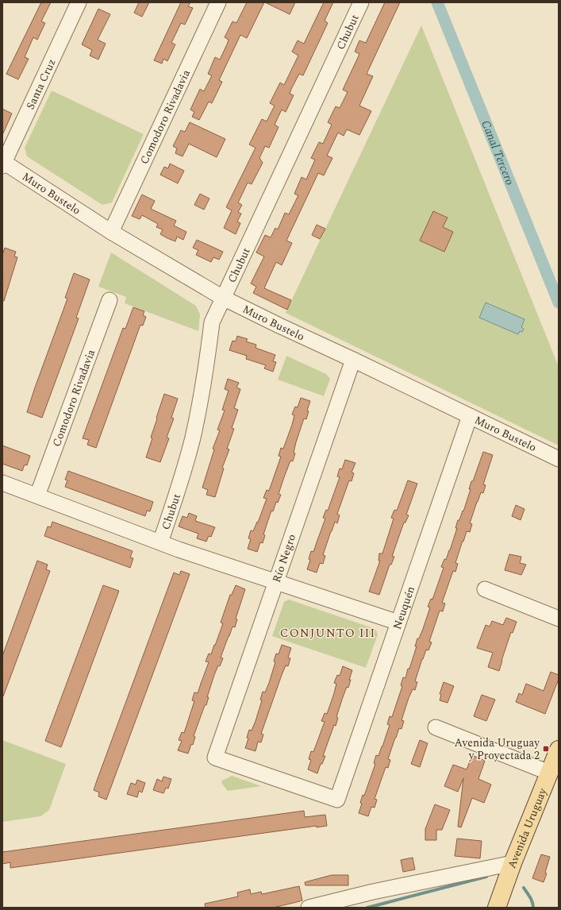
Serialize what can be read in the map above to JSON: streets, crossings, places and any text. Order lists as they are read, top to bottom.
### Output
{
  "streets": {
    "main road": ["Avenida Uruguay"],
    "street": [
      "Chubut",
      "Santa Cruz",
      "Comodoro Rivadavia",
      "Muro Bustelo",
      "Río Negro",
      "Neuquén"
    ]
  },
  "crossings": [
    ["Chubut", "Muro Bustelo"],
    ["Santa Cruz", "Muro Bustelo"],
    ["Comodoro Rivadavia", "Muro Bustelo"],
    ["Muro Bustelo", "Río Negro"],
    ["Muro Bustelo", "Neuquén"],
    ["Río Negro", "Neuquén"]
  ],
  "districts": ["CONJUNTO III"],
  "water": ["Canal Tercero"],
  "places": {
    "transit": ["Avenida Uruguay y Proyectada 2"]
  }
}
